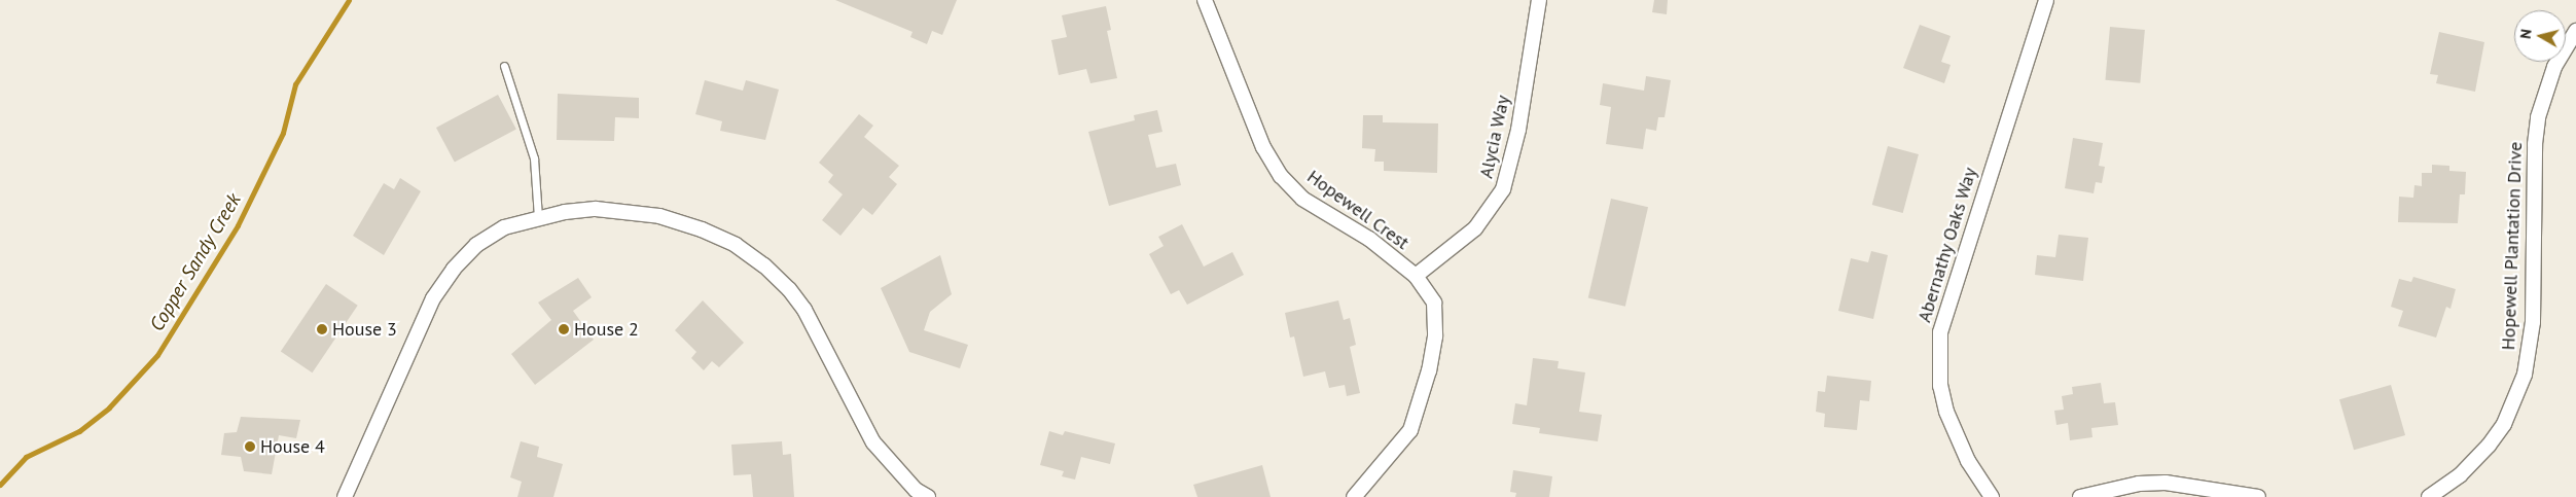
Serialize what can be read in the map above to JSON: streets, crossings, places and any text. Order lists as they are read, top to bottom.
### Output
{
  "streets": {
    "street": [
      "Alycia Way",
      "Hopewell Crest",
      "Abernathy Oaks Way",
      "Hopewell Plantation Drive"
    ]
  },
  "crossings": [
    ["Alycia Way", "Hopewell Crest"]
  ],
  "water": ["Copper Sandy Creek"],
  "places": ["House 3", "House 2", "House 4"],
  "north": "left"
}
